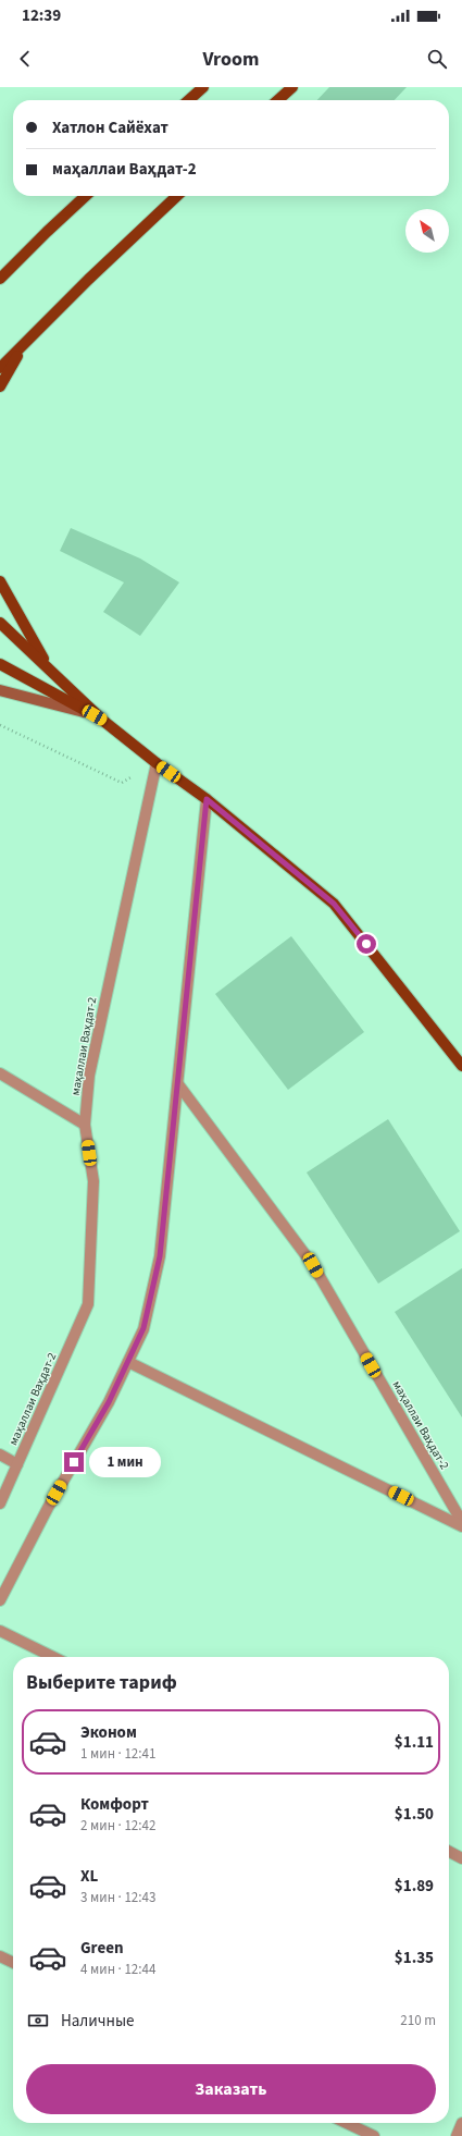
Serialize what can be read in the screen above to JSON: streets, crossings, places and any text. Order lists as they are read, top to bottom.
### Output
{
  "streets": {
    "street": ["маҳаллаи Ваҳдат-2"]
  },
  "north": "top left",
  "page": {
    "status": "12:39",
    "header": "Vroom",
    "banner": ["Хатлон Сайёхат", "маҳаллаи Ваҳдат-2"],
    "bubble": "1 мин",
    "heading": "Выберите тариф",
    "list": [
      {
        "name": "Эконом",
        "note": "1 мин · 12:41",
        "value": "$1.11"
      },
      {
        "name": "Комфорт",
        "note": "2 мин · 12:42",
        "value": "$1.50"
      },
      {
        "name": "XL",
        "note": "3 мин · 12:43",
        "value": "$1.89"
      },
      {
        "name": "Green",
        "note": "4 мин · 12:44",
        "value": "$1.35"
      }
    ],
    "pay": ["Наличные", "210 m"],
    "buttons": "Заказать"
  }
}
